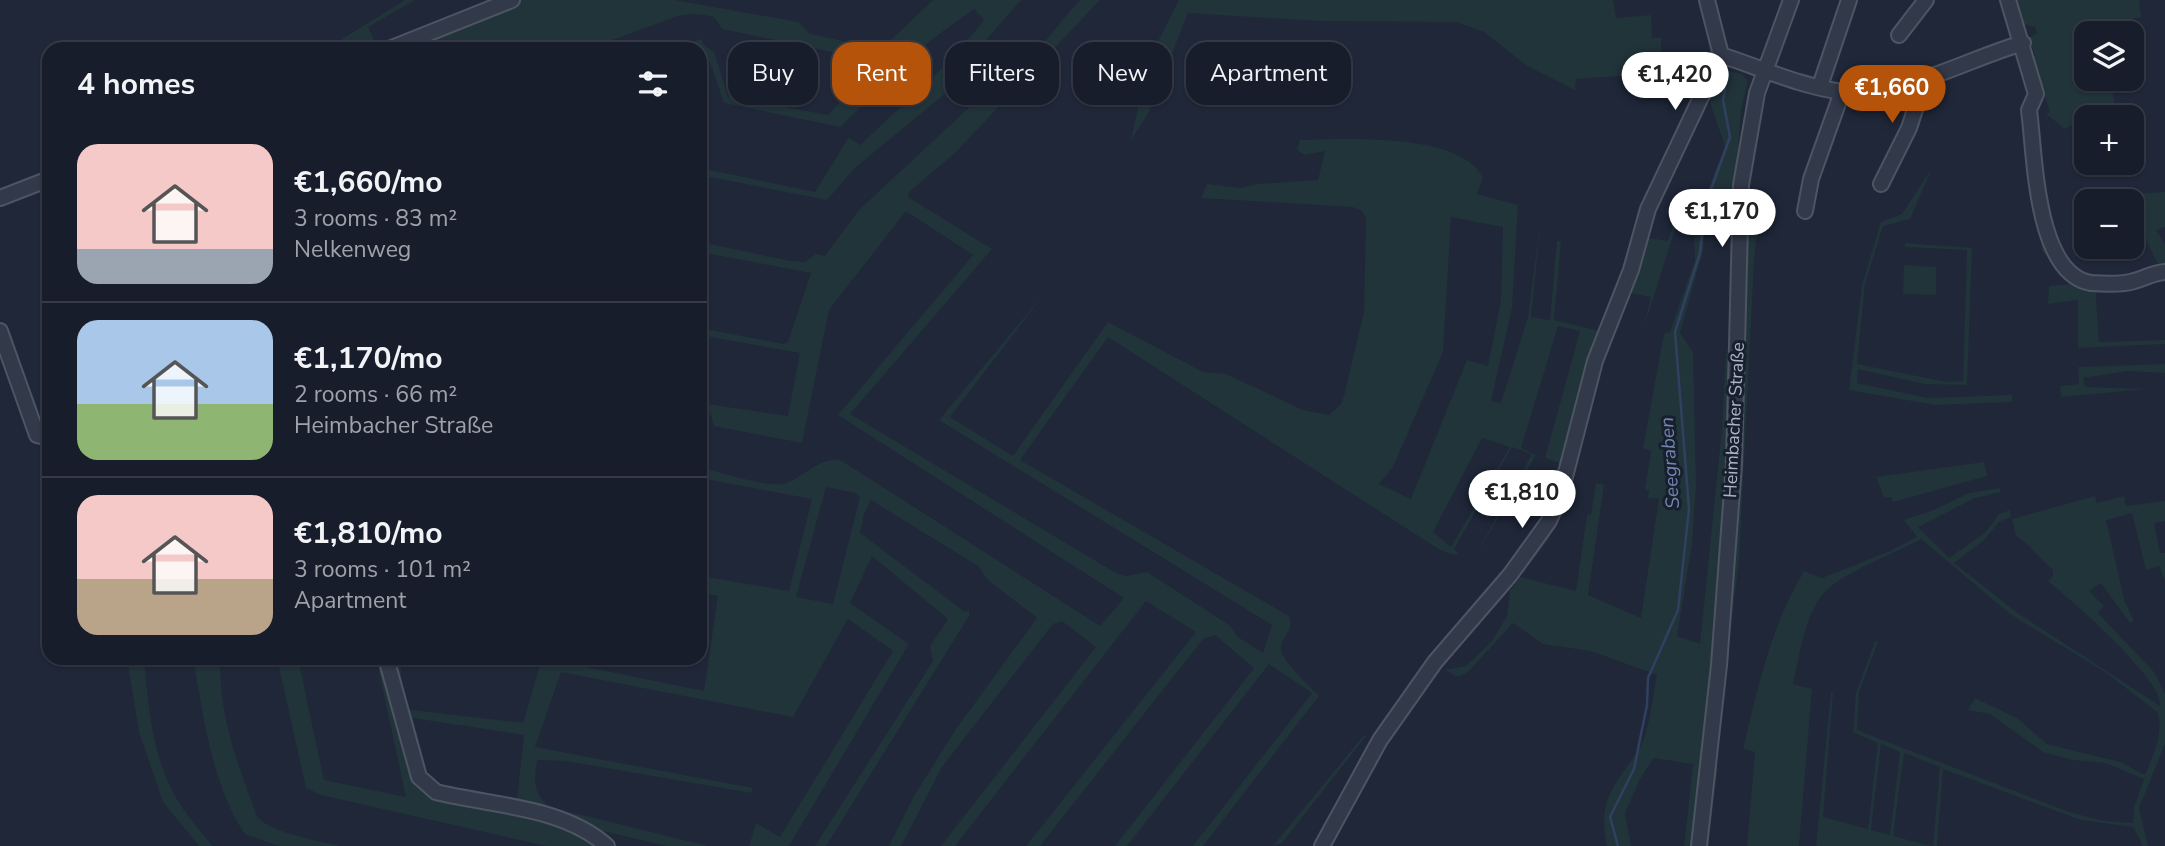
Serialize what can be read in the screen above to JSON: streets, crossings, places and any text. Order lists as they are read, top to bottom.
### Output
{
  "streets": {
    "street": ["Heimbacher Straße"]
  },
  "water": ["Seegraben"],
  "page": {
    "map_buttons": ["+", "−"],
    "chip": [
      "Buy",
      "Rent",
      "Filters",
      "New",
      "Apartment"
    ],
    "heading": "4 homes",
    "price": [
      "€1,420",
      "€1,660",
      "€1,170",
      "€1,810"
    ],
    "list": [
      {
        "name": "€1,660/mo",
        "note": "3 rooms · 83 m² · Nelkenweg"
      },
      {
        "name": "€1,170/mo",
        "note": "2 rooms · 66 m² · Heimbacher Straße"
      },
      {
        "name": "€1,810/mo",
        "note": "3 rooms · 101 m² · Apartment"
      }
    ]
  }
}
